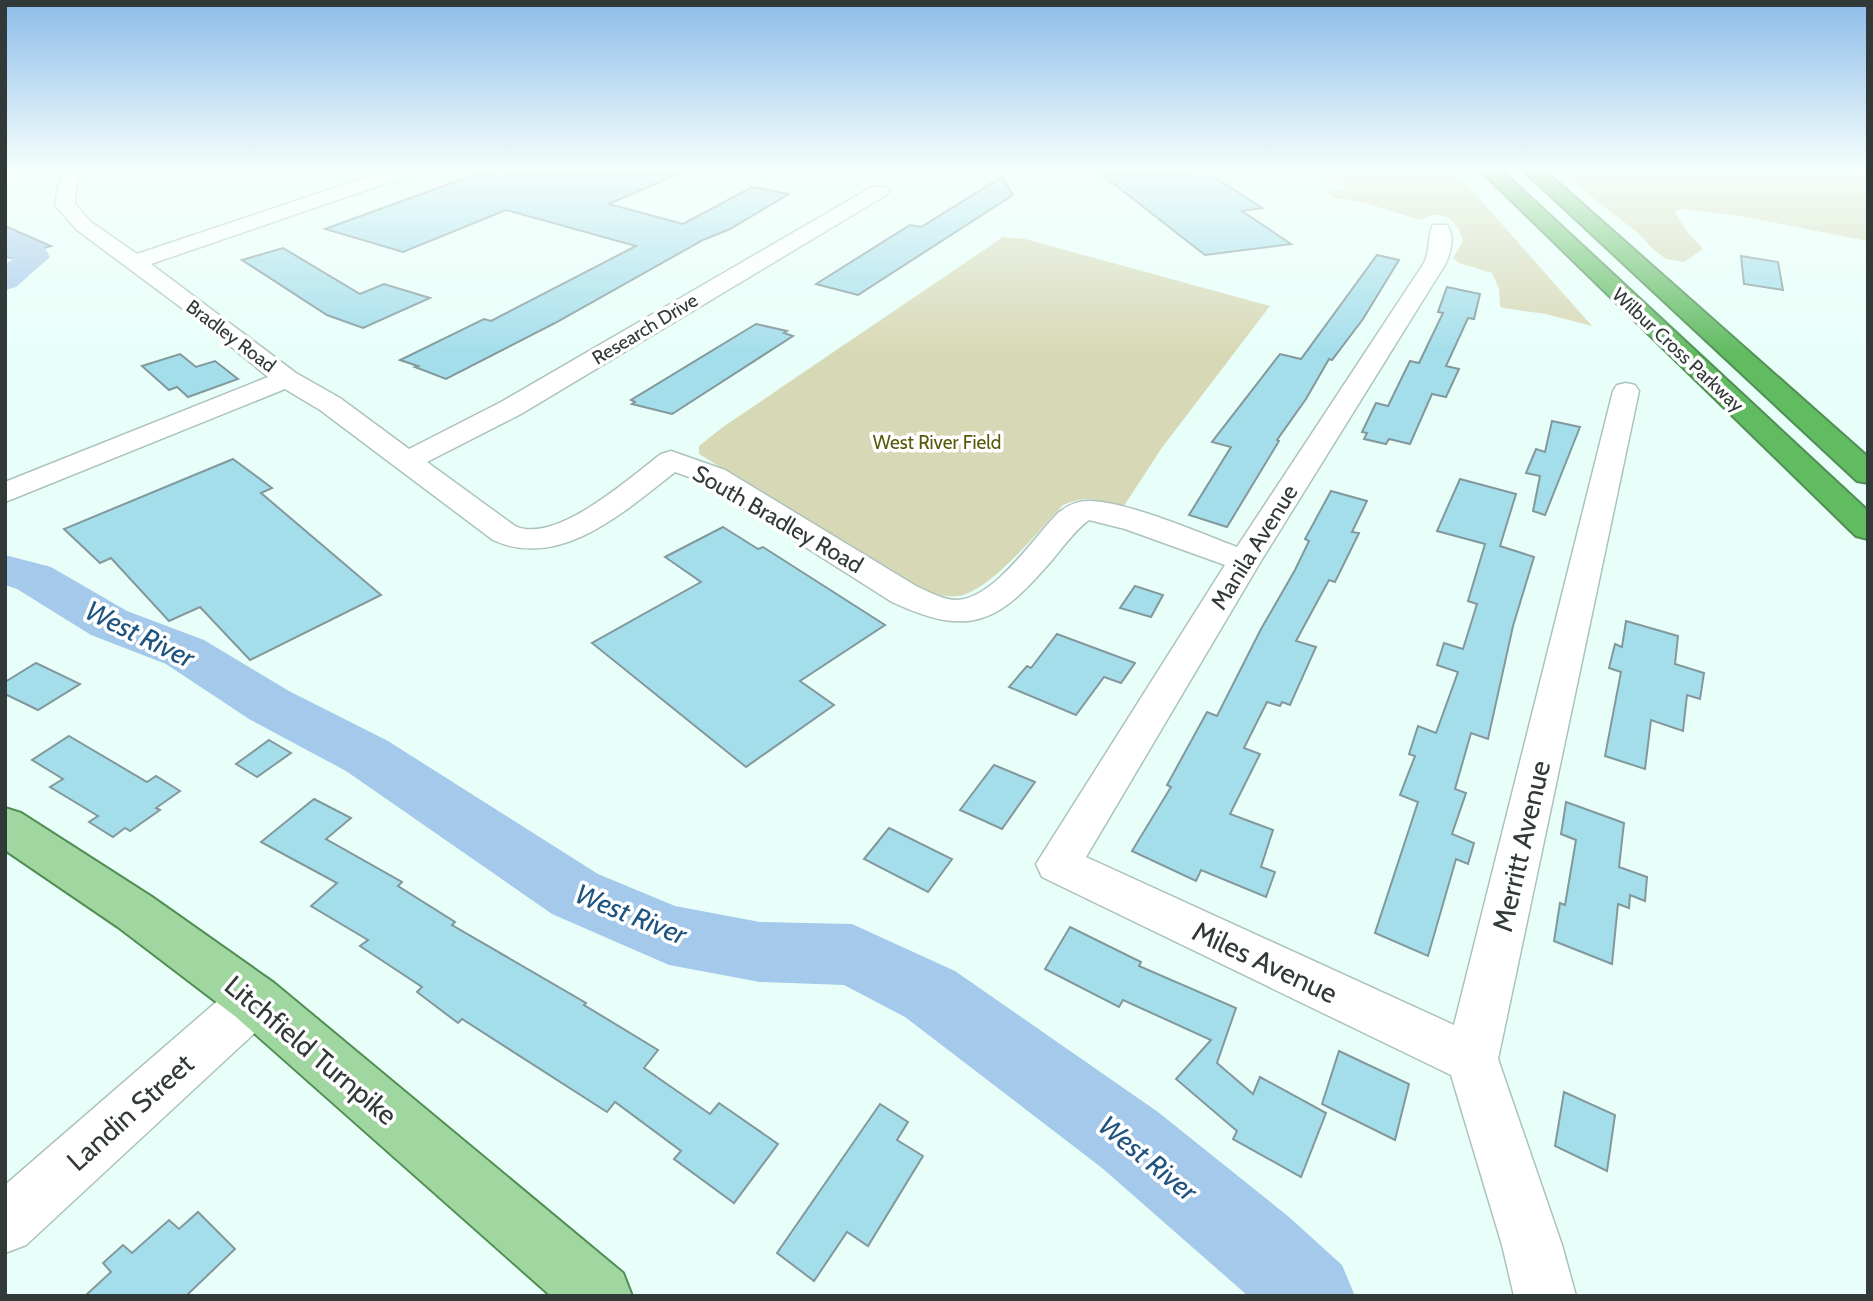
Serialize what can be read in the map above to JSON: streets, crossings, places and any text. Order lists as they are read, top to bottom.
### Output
{
  "streets": {
    "highway": ["Wilbur Cross Parkway"],
    "main road": ["Litchfield Turnpike"],
    "street": [
      "Research Drive",
      "Bradley Road",
      "South Bradley Road",
      "Manila Avenue",
      "Merritt Avenue",
      "Miles Avenue",
      "Landin Street"
    ]
  },
  "crossings": [
    ["Research Drive", "South Bradley Road"],
    ["Bradley Road", "South Bradley Road"],
    ["South Bradley Road", "Manila Avenue"],
    ["Manila Avenue", "Miles Avenue"],
    ["Merritt Avenue", "Miles Avenue"],
    ["Litchfield Turnpike", "Landin Street"]
  ],
  "water": ["West River"],
  "parks": ["West River Field"]
}
